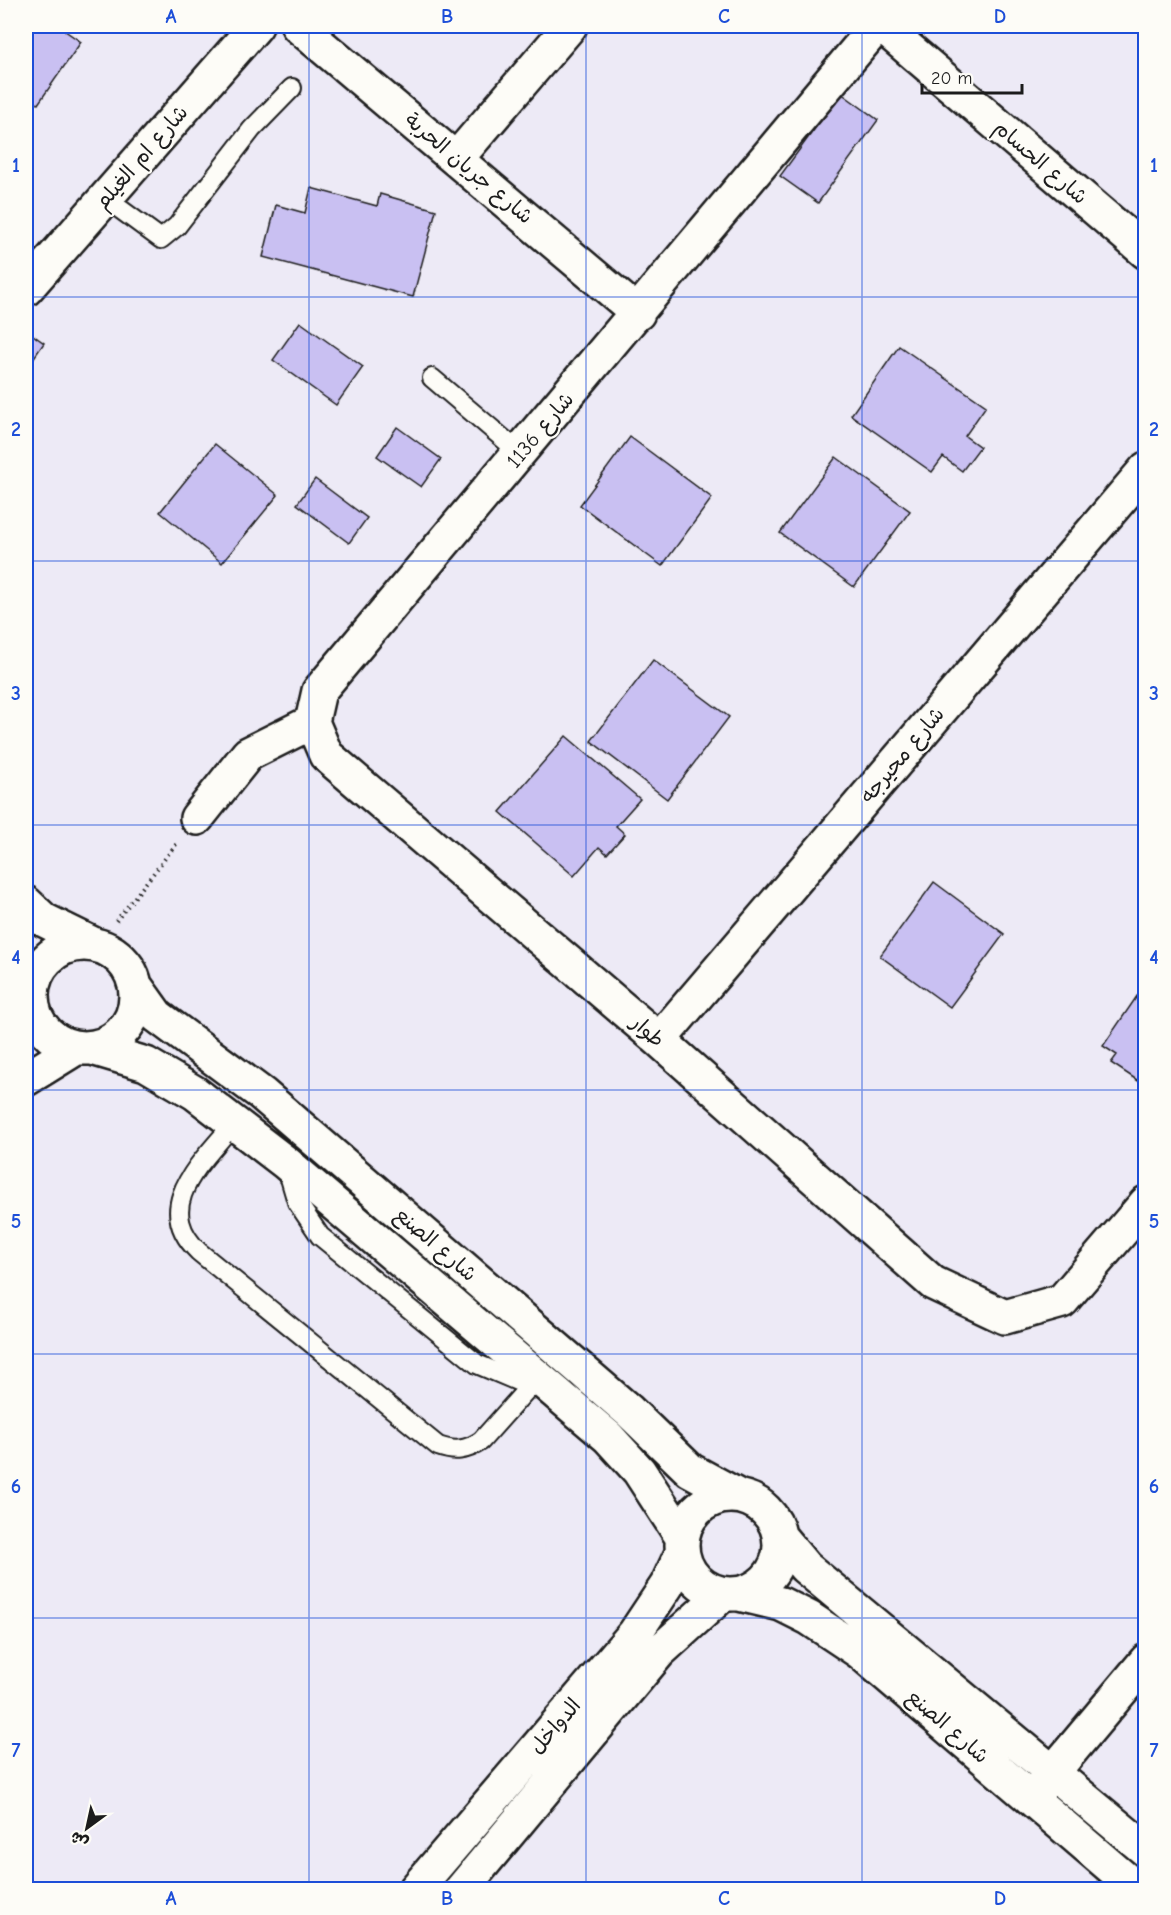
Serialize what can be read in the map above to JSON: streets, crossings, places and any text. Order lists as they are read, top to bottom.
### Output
{
  "streets": {
    "street": [
      "شارع ام الغيلم",
      "شارع الحسام",
      "شارع جريان الحربة",
      "شارع 1136",
      "شارع محيرجه",
      "طوار",
      "شارع الصنع",
      "الدواخل"
    ]
  },
  "crossings": [
    ["شارع الحسام", "شارع 1136"],
    ["شارع جريان الحربة", "شارع 1136"],
    ["شارع 1136", "طوار"],
    ["شارع محيرجه", "طوار"],
    ["شارع الصنع", "الدواخل"]
  ],
  "scale_bar": "20 m",
  "north": "bottom left",
  "grid": {
    "columns": [
      "A",
      "B",
      "C",
      "D"
    ],
    "rows": [
      "1",
      "2",
      "3",
      "4",
      "5",
      "6",
      "7"
    ]
  }
}
